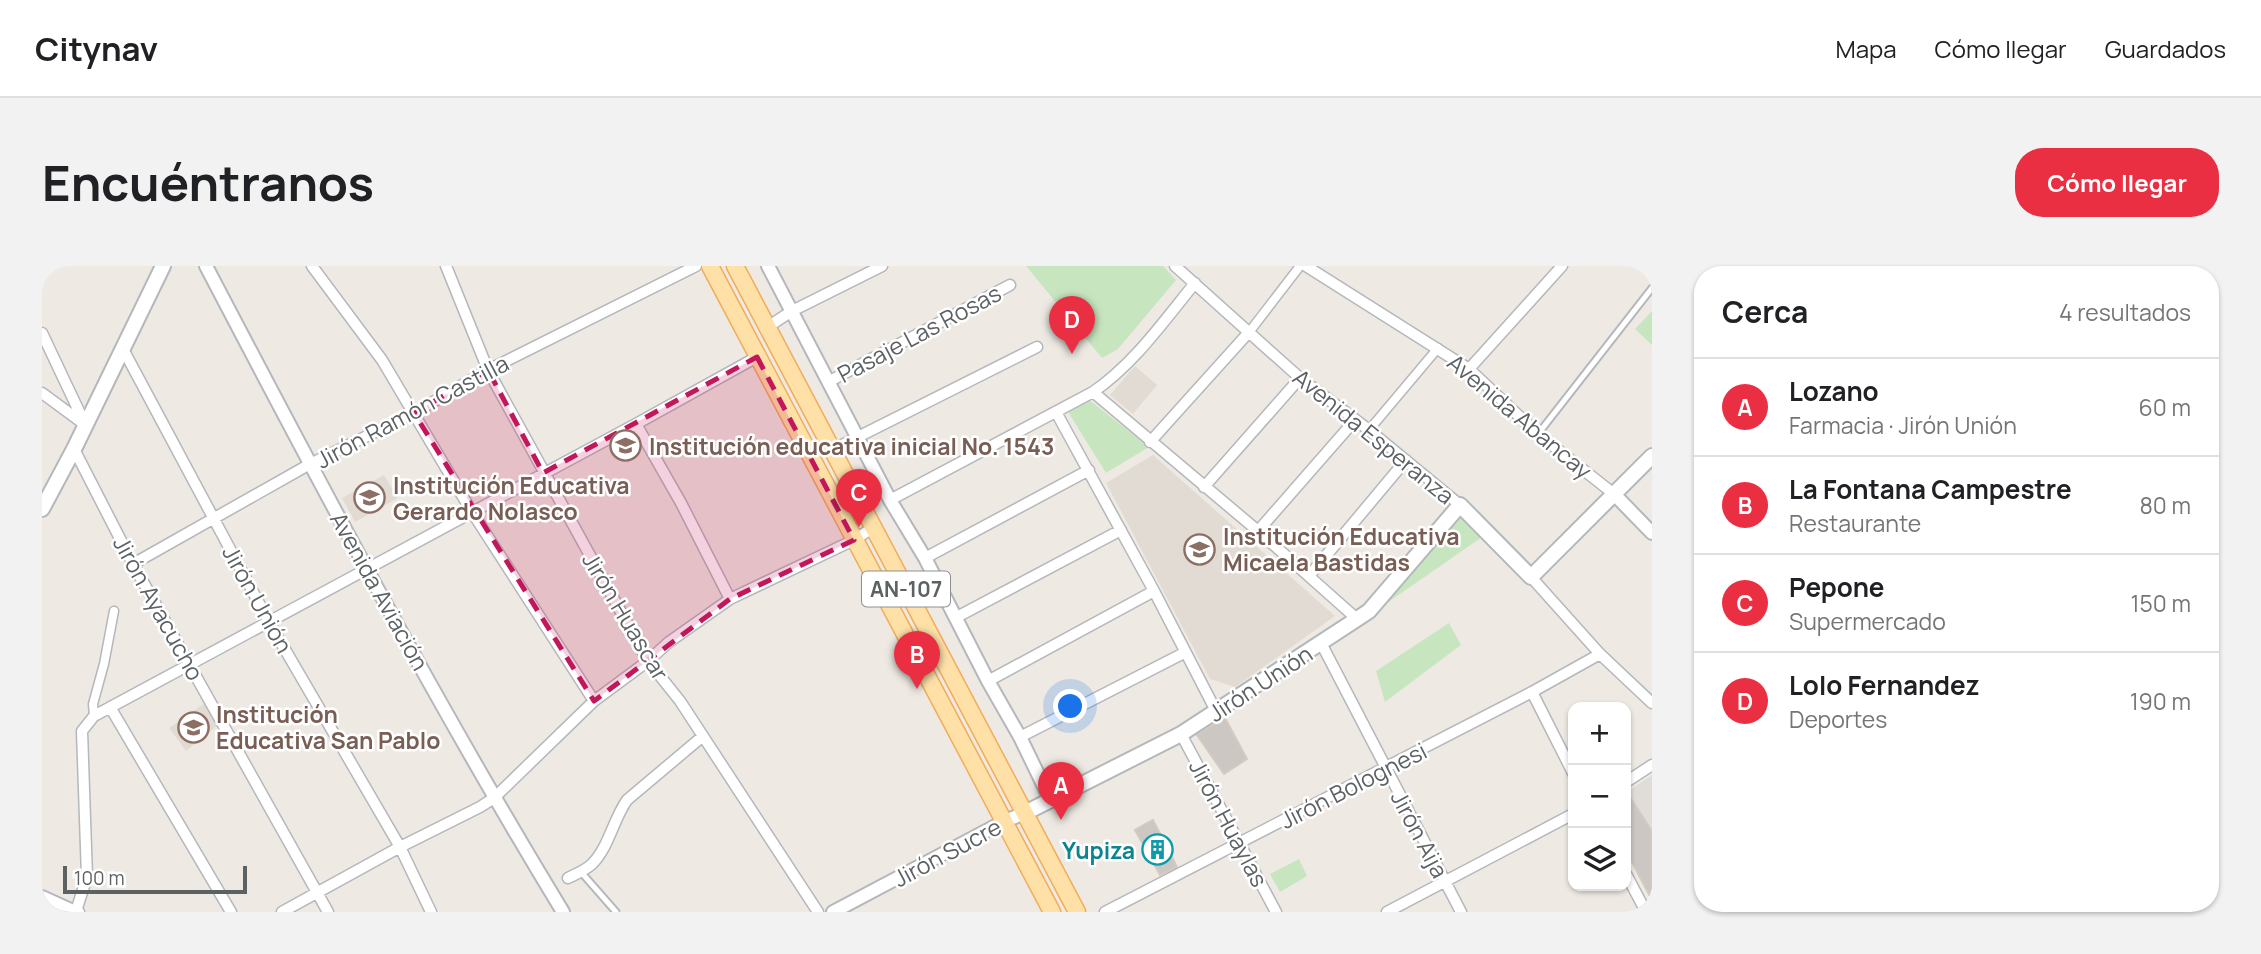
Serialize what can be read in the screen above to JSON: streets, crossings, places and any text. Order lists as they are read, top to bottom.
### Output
{
  "streets": {
    "main road": ["Avenida Esperanza", "AN-107", "Jirón Unión"],
    "street": [
      "Pasaje Las Rosas",
      "Jirón Ramón Castilla",
      "Avenida Abancay",
      "Avenida Aviación",
      "Jirón Ayacucho",
      "Jirón Huascar",
      "Jirón Bolognesi",
      "Jirón Huaylas",
      "Jirón Aija",
      "Jirón Sucre"
    ]
  },
  "crossings": [
    ["Jirón Ramón Castilla", "Avenida Aviación"],
    ["Jirón Ramón Castilla", "Jirón Unión"],
    ["Jirón Ramón Castilla", "Jirón Ayacucho"],
    ["Jirón Ramón Castilla", "Jirón Huascar"],
    ["Avenida Esperanza", "Jirón Unión"],
    ["Avenida Esperanza", "Jirón Bolognesi"],
    ["AN-107", "Jirón Unión"],
    ["AN-107", "Jirón Sucre"],
    ["Jirón Unión", "Jirón Huaylas"],
    ["Jirón Unión", "Jirón Aija"],
    ["Jirón Unión", "Jirón Sucre"],
    ["Jirón Bolognesi", "Jirón Huaylas"],
    ["Jirón Bolognesi", "Jirón Aija"]
  ],
  "places": {
    "school or university": [
      "Institución educativa inicial No. 1543",
      "Institución Educativa Gerardo Nolasco",
      "Institución Educativa Micaela Bastidas",
      "Institución Educativa San Pablo"
    ],
    "building": ["Yupiza"]
  },
  "scale_bar": "100 m",
  "page": {
    "header": "Citynav",
    "nav": ["Mapa", "Cómo llegar", "Guardados"],
    "buttons": "Cómo llegar",
    "title": "Encuéntranos",
    "heading": ["Cerca", "4 resultados"],
    "pins": [
      "D",
      "C",
      "B",
      "A"
    ],
    "list": [
      {
        "mark": "A",
        "name": "Lozano",
        "note": "Farmacia · Jirón Unión",
        "value": "60 m"
      },
      {
        "mark": "B",
        "name": "La Fontana Campestre",
        "note": "Restaurante",
        "value": "80 m"
      },
      {
        "mark": "C",
        "name": "Pepone",
        "note": "Supermercado",
        "value": "150 m"
      },
      {
        "mark": "D",
        "name": "Lolo Fernandez",
        "note": "Deportes",
        "value": "190 m"
      }
    ],
    "map_buttons": ["+", "−"],
    "scale": "100 m"
  }
}
